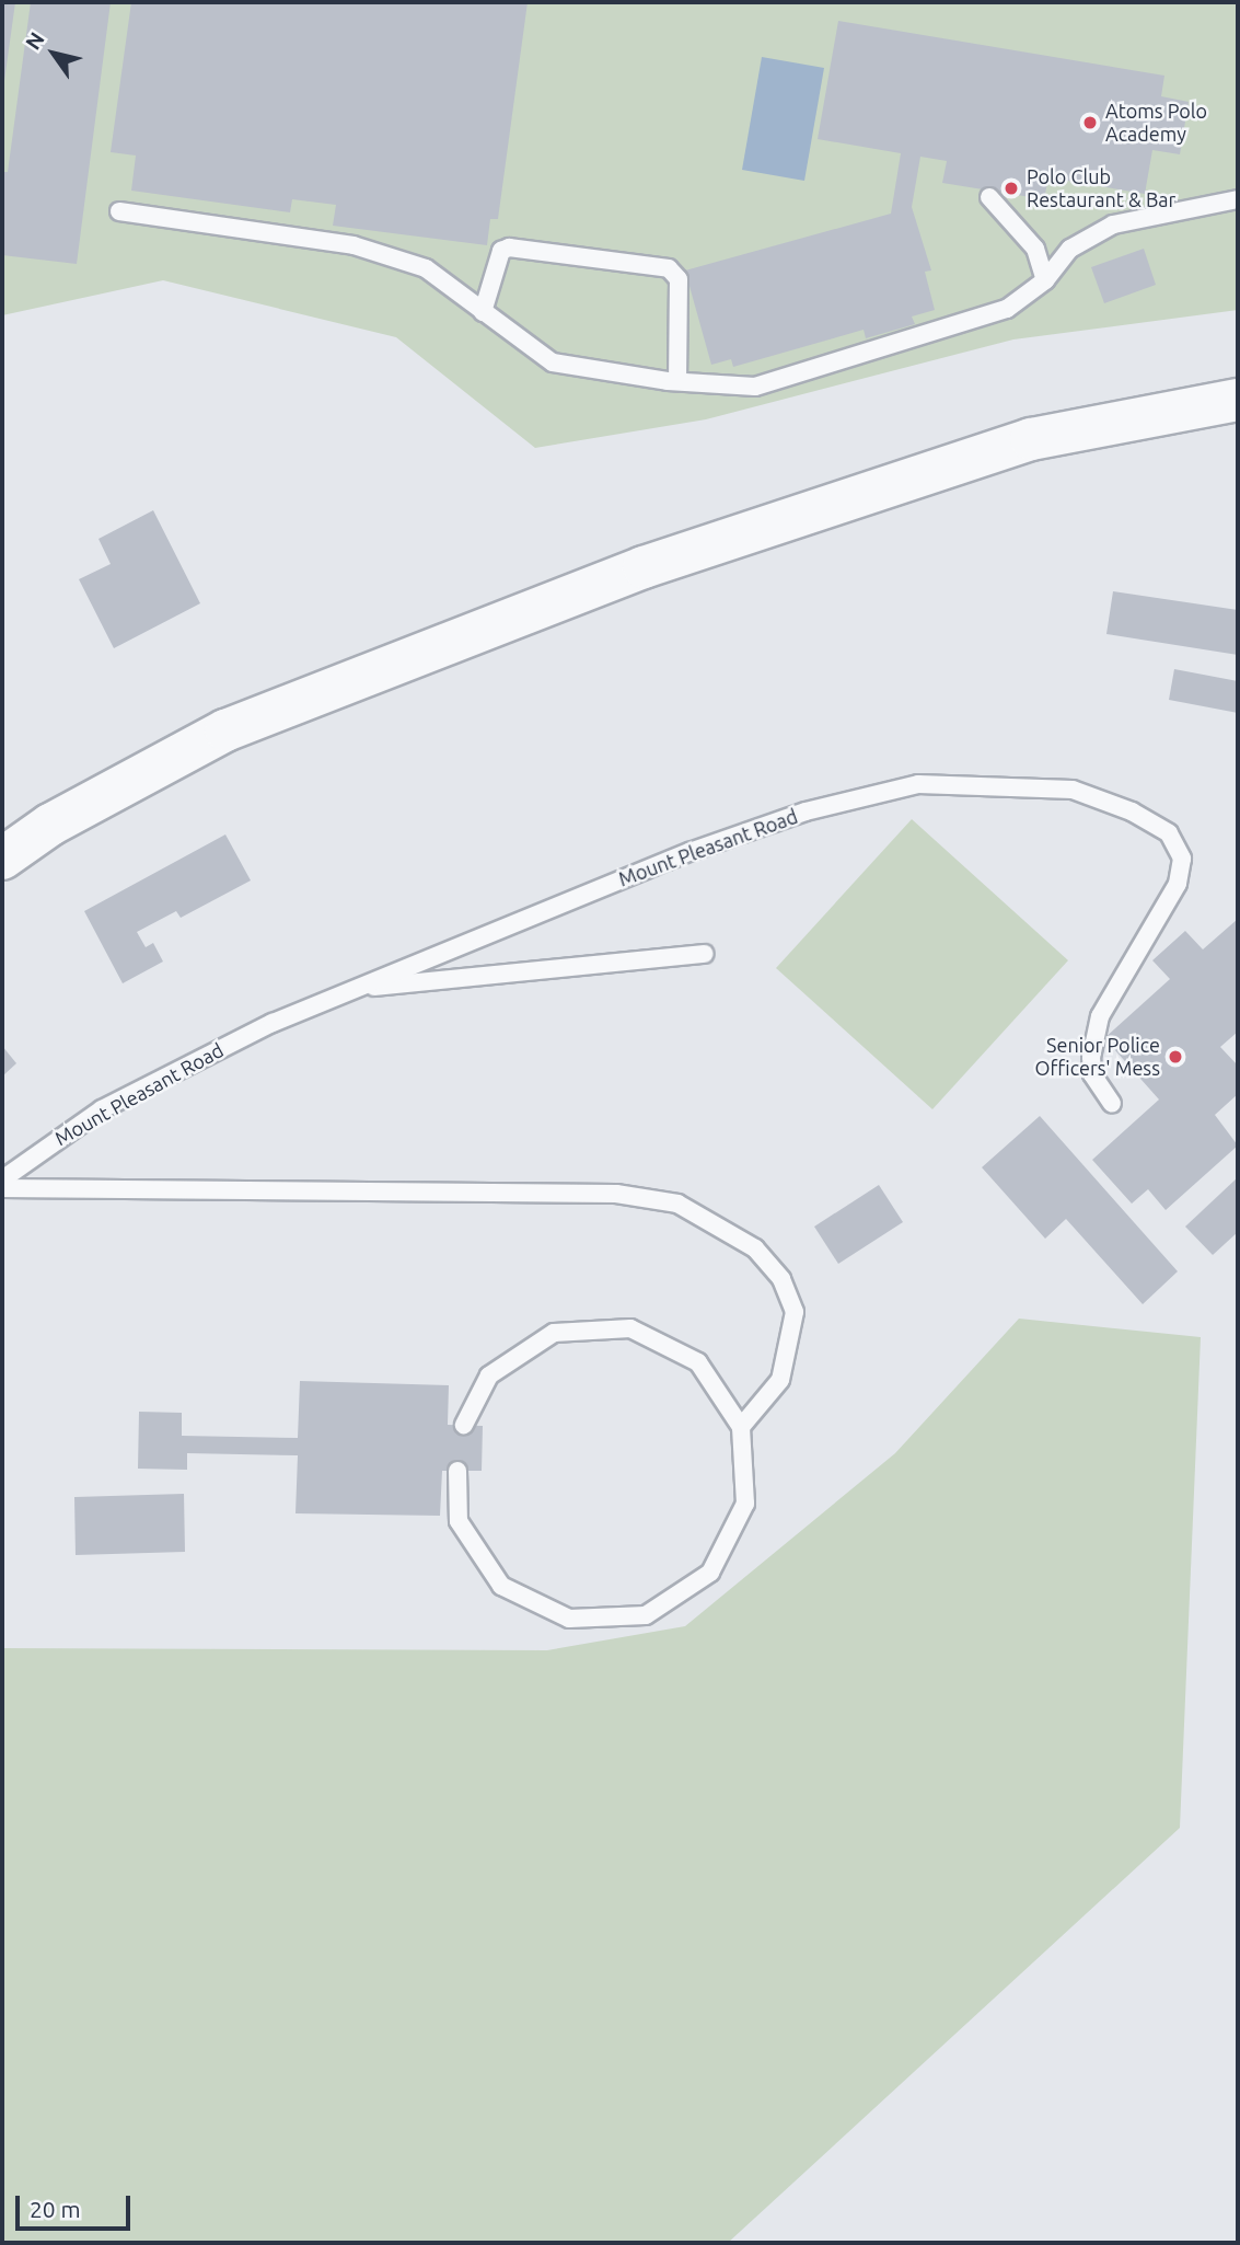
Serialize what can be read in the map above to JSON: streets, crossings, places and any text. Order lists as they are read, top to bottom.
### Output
{
  "streets": {
    "lane": ["Mount Pleasant Road"]
  },
  "places": ["Atoms Polo Academy", "Polo Club Restaurant & Bar", "Senior Police Officers' Mess"],
  "scale_bar": "20 m",
  "north": "top left"
}
